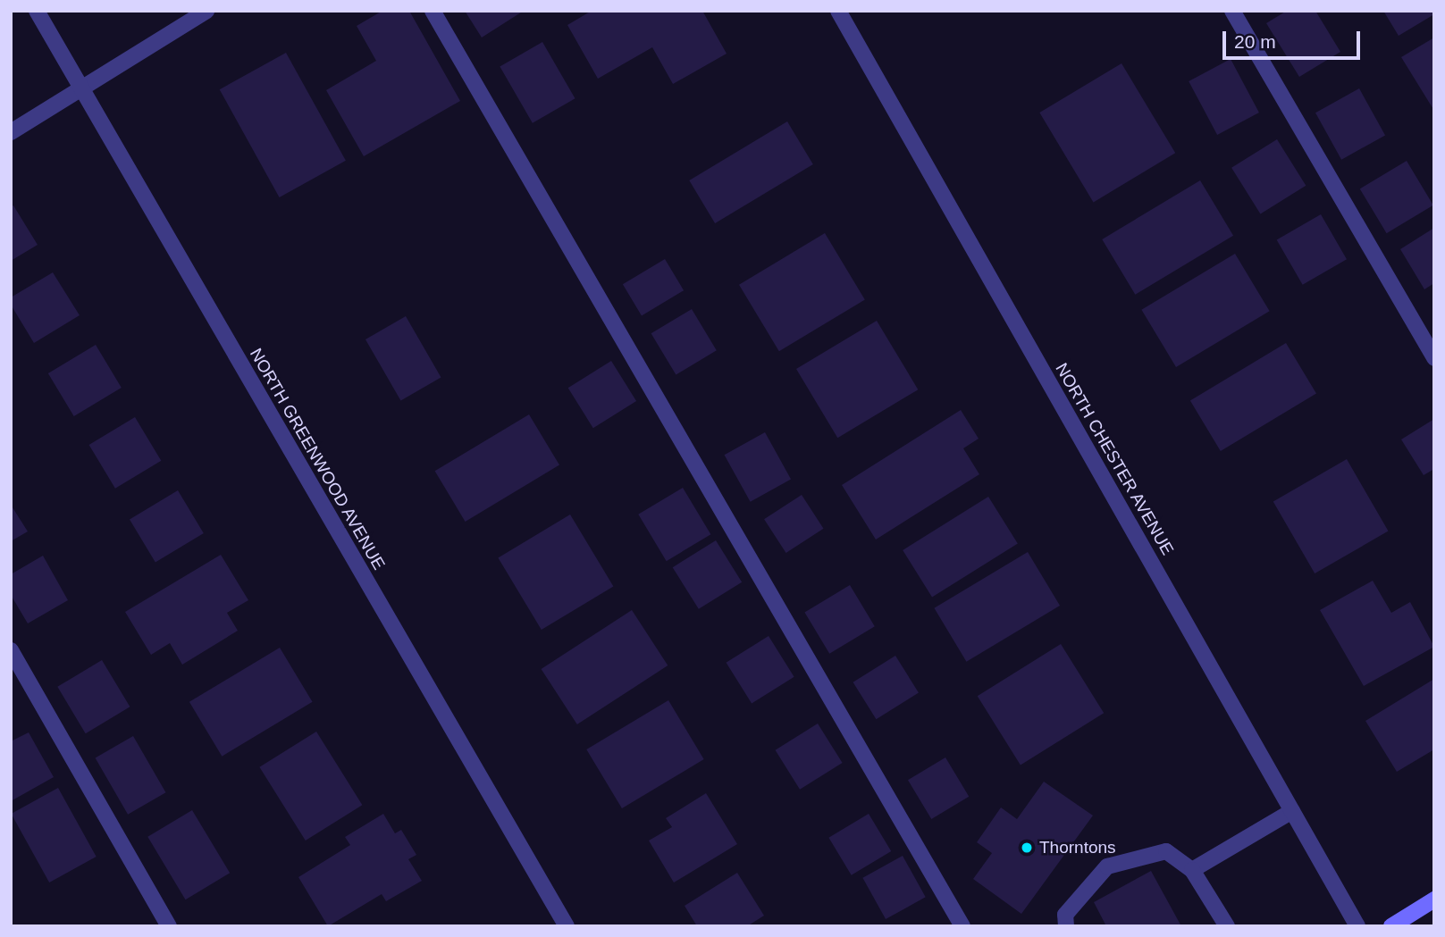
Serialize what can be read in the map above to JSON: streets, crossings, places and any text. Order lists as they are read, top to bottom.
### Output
{
  "streets": {
    "street": ["NORTH GREENWOOD AVENUE", "NORTH CHESTER AVENUE"]
  },
  "places": ["Thorntons"],
  "scale_bar": "20 m"
}
